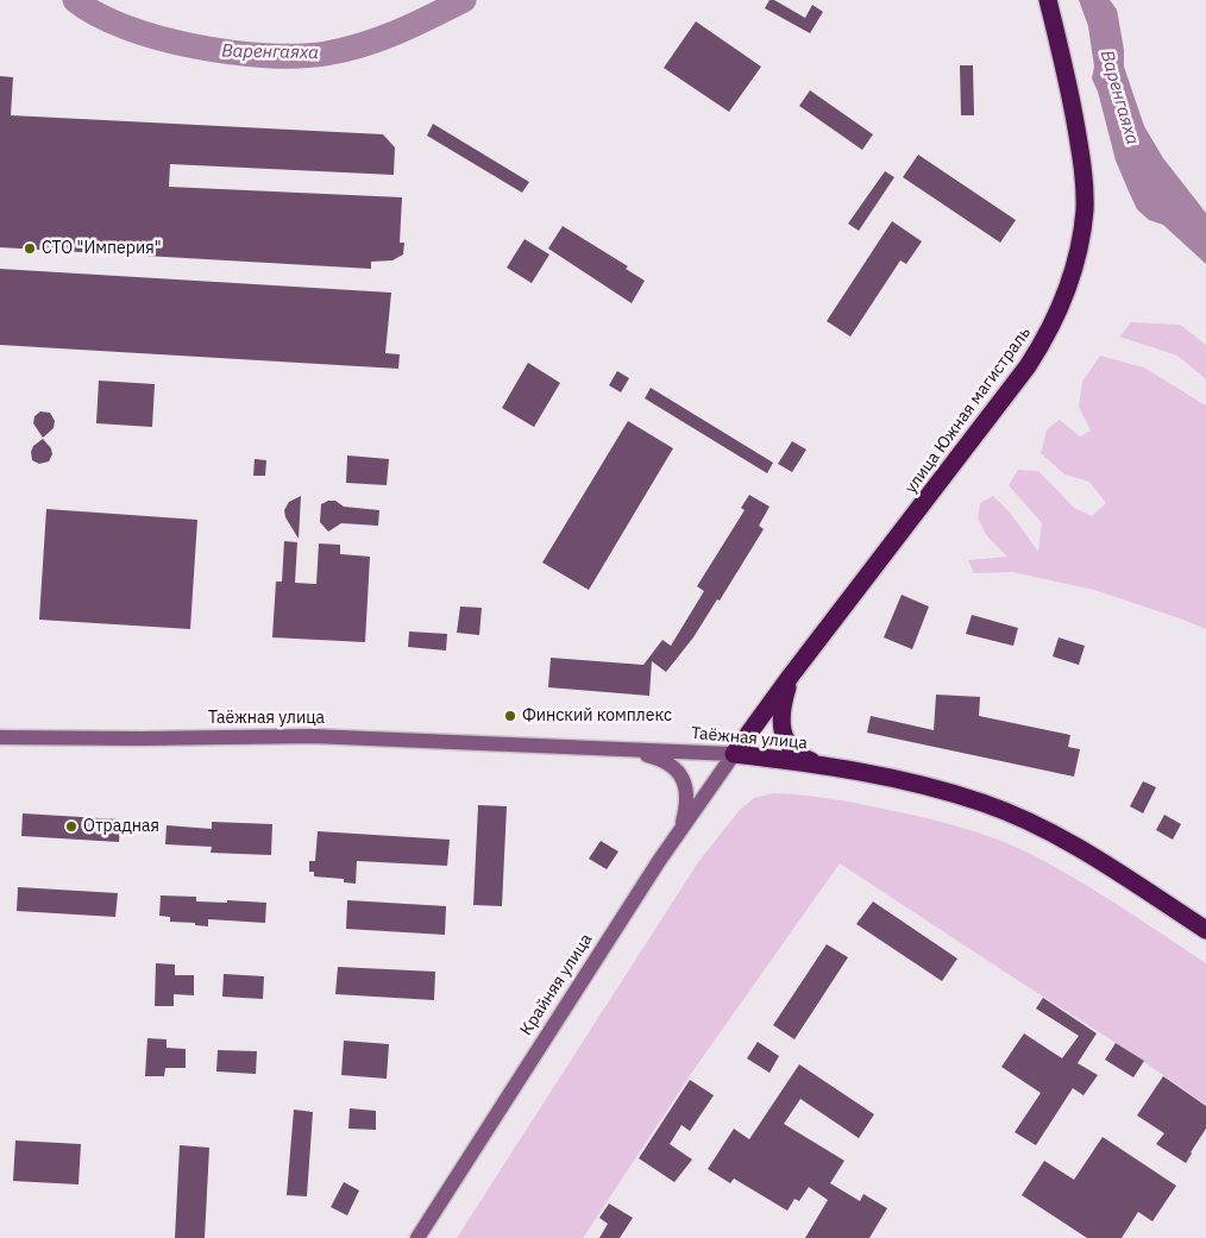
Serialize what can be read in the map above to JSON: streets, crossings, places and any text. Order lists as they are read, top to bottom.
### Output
{
  "streets": {
    "highway": ["улица Южная магистраль", "Таёжная улица"],
    "street": ["Крайняя улица"]
  },
  "crossings": [
    ["улица Южная магистраль", "Таёжная улица"],
    ["улица Южная магистраль", "Крайняя улица"],
    ["Таёжная улица", "Крайняя улица"]
  ],
  "water": ["Варенгаяха"],
  "places": ["СТО \"Империя\"", "Финский комплекс", "Отрадная"]
}
